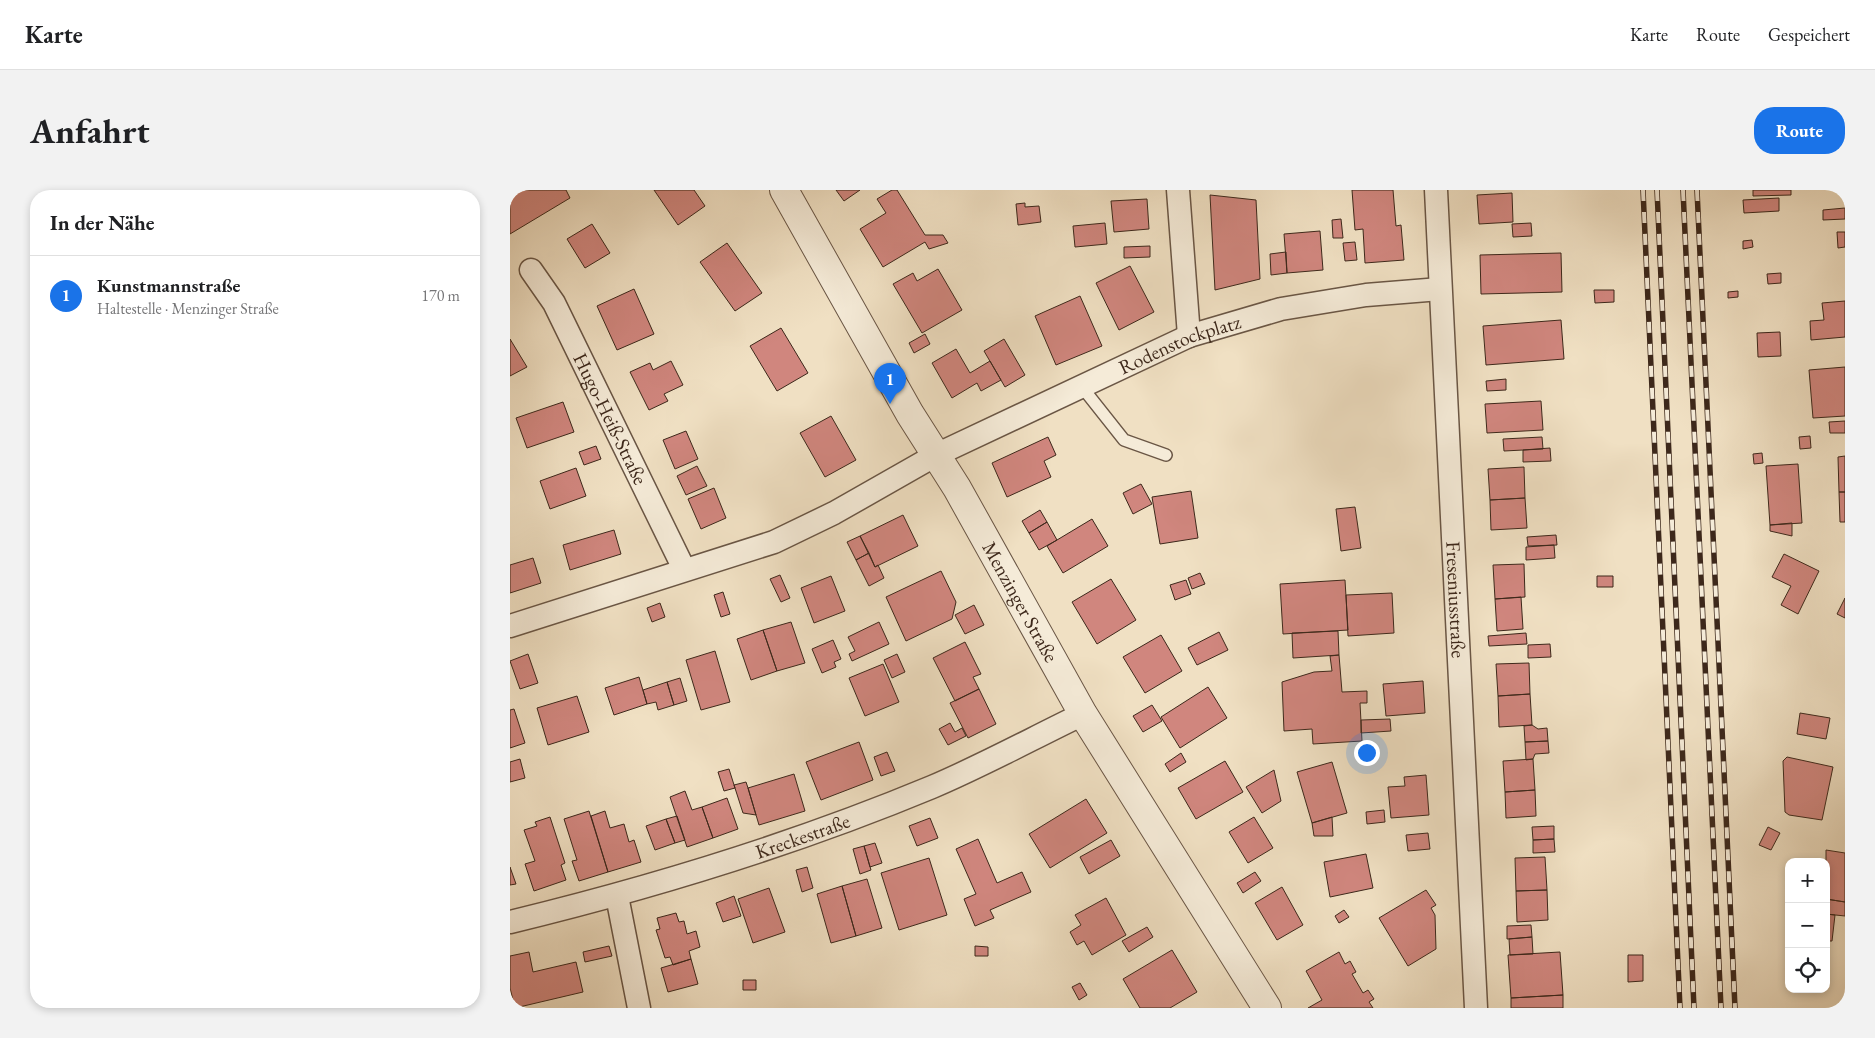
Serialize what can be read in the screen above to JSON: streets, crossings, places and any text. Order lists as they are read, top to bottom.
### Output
{
  "streets": {
    "street": [
      "Rodenstockplatz",
      "Hugo-Heiß-Straße",
      "Freseniusstraße",
      "Menzinger Straße",
      "Kreckestraße"
    ]
  },
  "crossings": [
    ["Rodenstockplatz", "Hugo-Heiß-Straße"],
    ["Rodenstockplatz", "Freseniusstraße"],
    ["Rodenstockplatz", "Menzinger Straße"],
    ["Menzinger Straße", "Kreckestraße"]
  ],
  "page": {
    "header": "Karte",
    "nav": ["Karte", "Route", "Gespeichert"],
    "buttons": "Route",
    "title": "Anfahrt",
    "heading": "In der Nähe",
    "list": [
      {
        "mark": "1",
        "name": "Kunstmannstraße",
        "note": "Haltestelle · Menzinger Straße",
        "value": "170 m"
      }
    ],
    "pins": "1",
    "map_buttons": ["+", "−"]
  }
}
